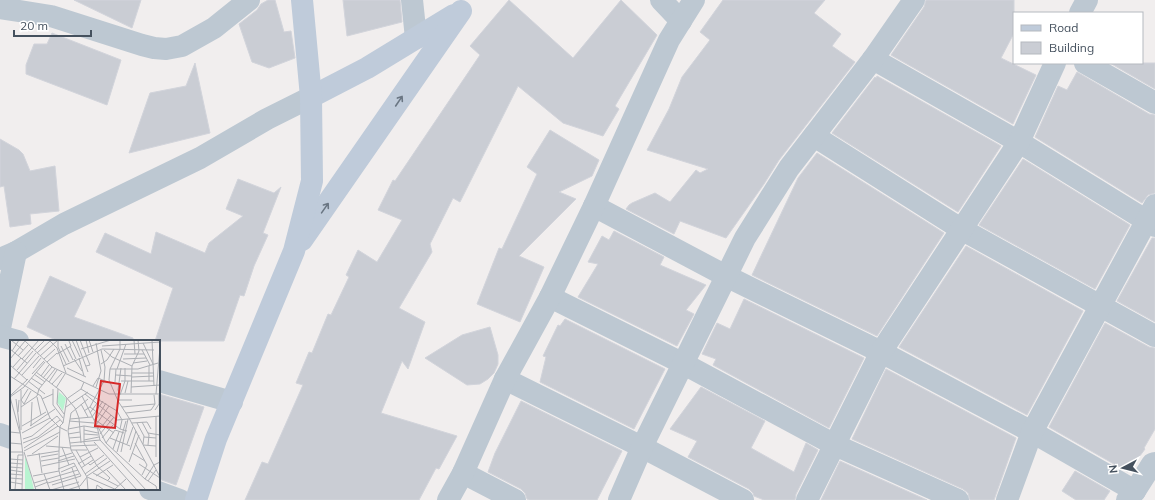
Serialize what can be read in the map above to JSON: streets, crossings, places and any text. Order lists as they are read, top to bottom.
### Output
{
  "legend": ["Road", "Building"],
  "scale_bar": "20 m",
  "north": "left"
}
